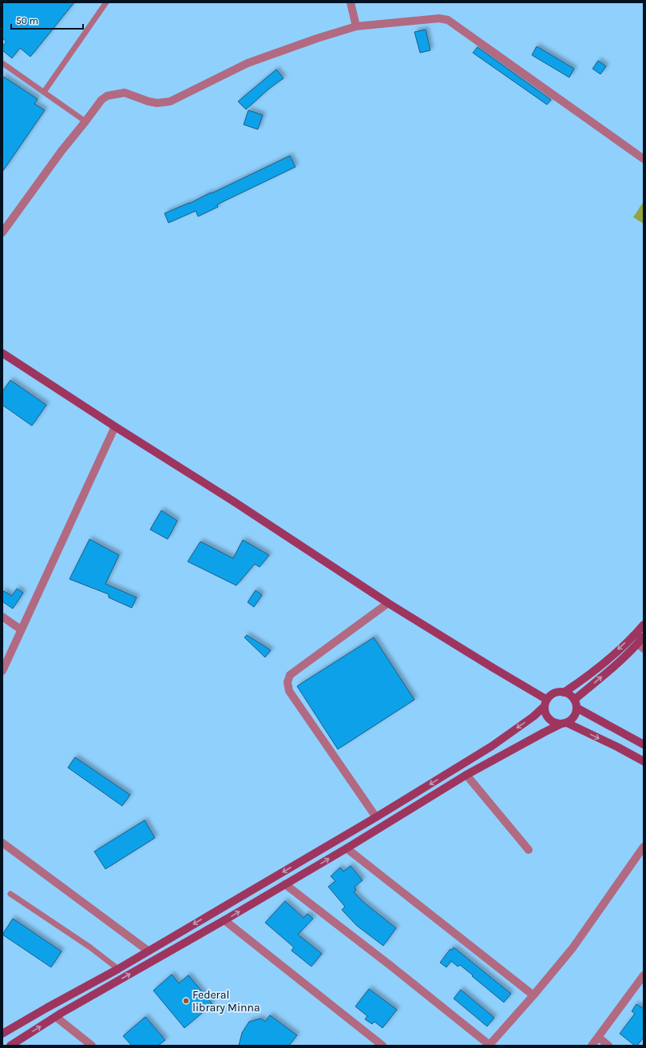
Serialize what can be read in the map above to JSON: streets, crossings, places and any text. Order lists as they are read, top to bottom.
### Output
{
  "places": ["Federal library Minna"],
  "scale_bar": "50 m"
}
